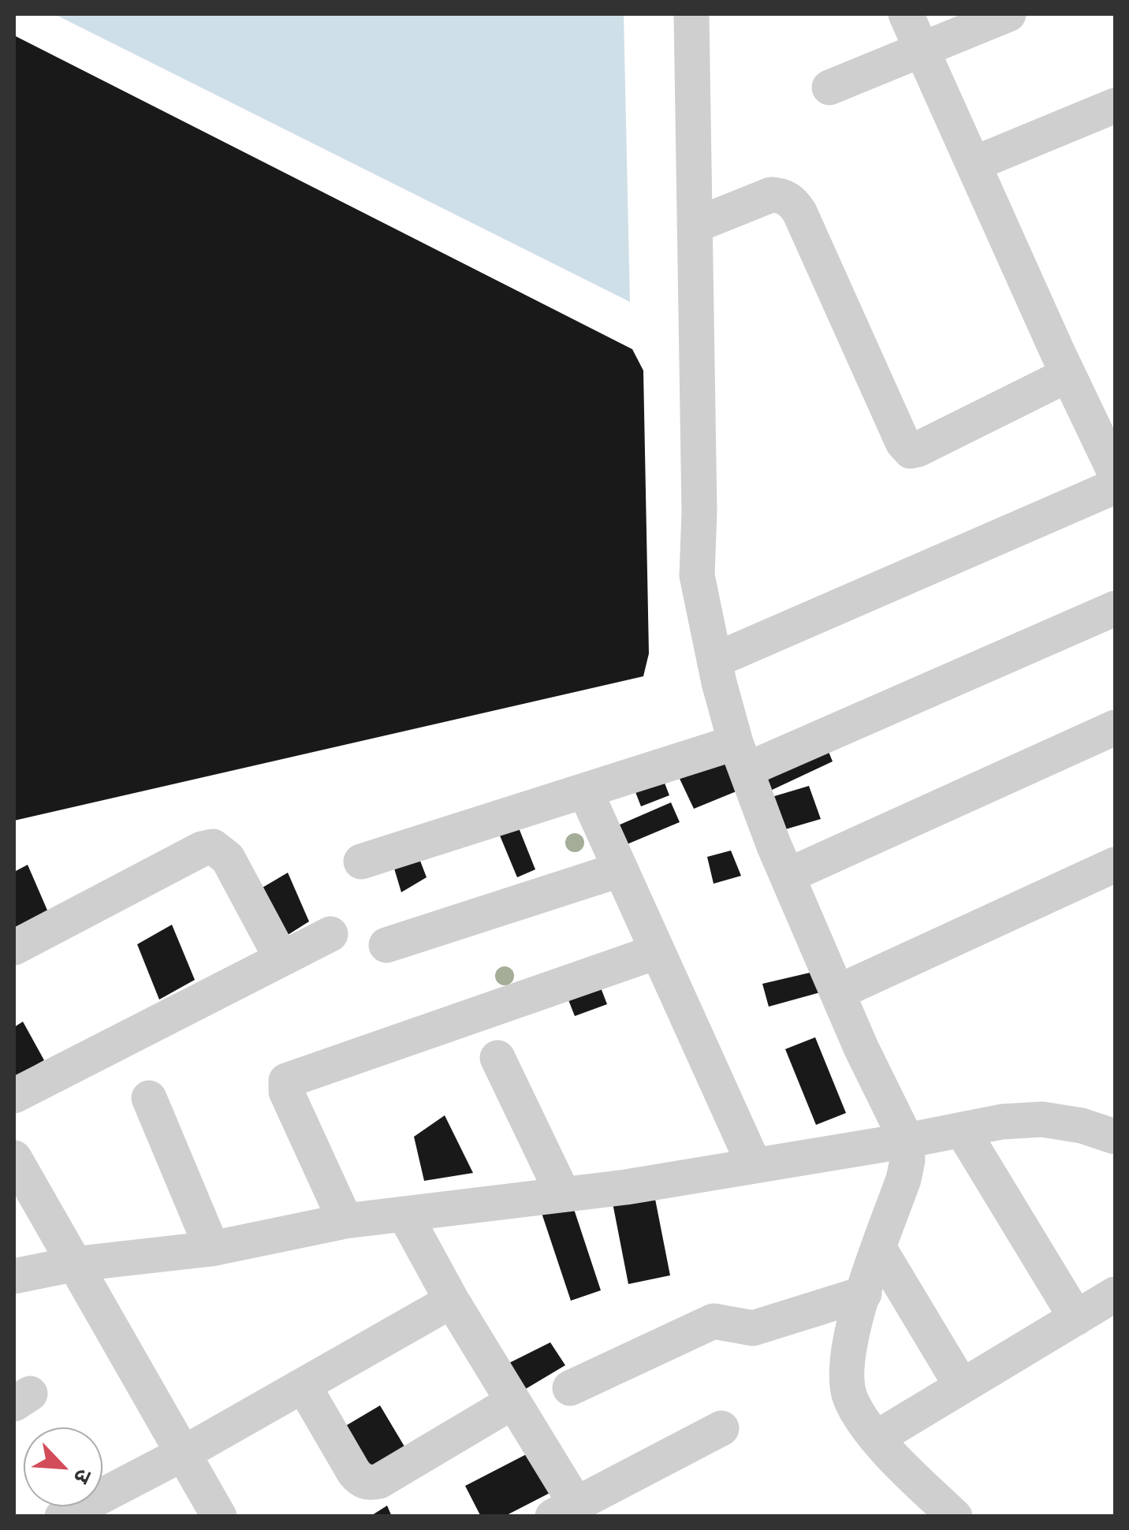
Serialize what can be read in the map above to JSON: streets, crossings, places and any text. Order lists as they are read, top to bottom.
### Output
{
  "north": "bottom right"
}
